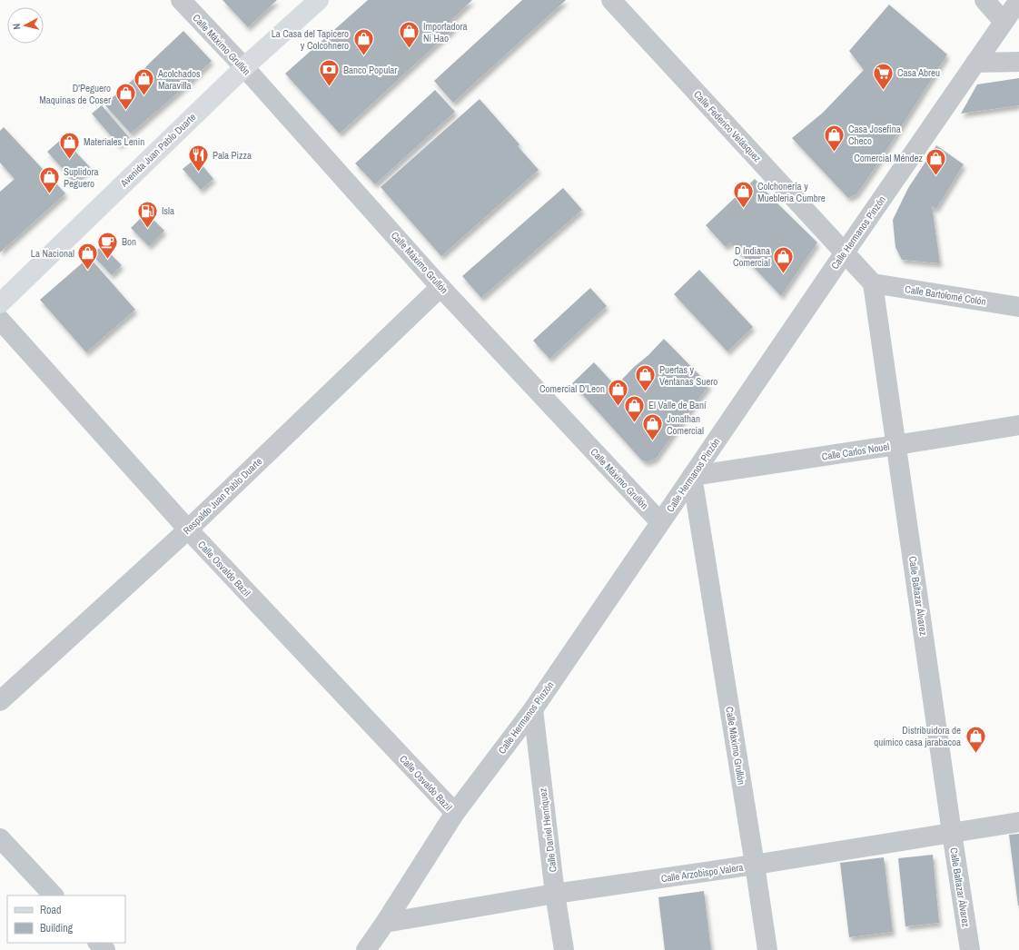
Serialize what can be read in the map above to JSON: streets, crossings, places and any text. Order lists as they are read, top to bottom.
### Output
{
  "streets": {
    "main road": ["Avenida Juan Pablo Duarte"],
    "street": [
      "Calle Máximo Grullón",
      "Calle Federico Velásquez",
      "Calle Hermanos Pinzón",
      "Calle Bartolomé Colón",
      "Calle Carlos Nouel",
      "Respaldo Juan Pablo Duarte",
      "Calle Osvaldo Bazil",
      "Calle Baltazar Álvarez",
      "Calle Daniel Henríquez",
      "Calle Arzobispo Valera"
    ]
  },
  "crossings": [
    ["Calle Máximo Grullón", "Avenida Juan Pablo Duarte"],
    ["Calle Máximo Grullón", "Calle Hermanos Pinzón"],
    ["Calle Máximo Grullón", "Calle Carlos Nouel"],
    ["Calle Máximo Grullón", "Respaldo Juan Pablo Duarte"],
    ["Calle Máximo Grullón", "Calle Arzobispo Valera"],
    ["Calle Federico Velásquez", "Calle Hermanos Pinzón"],
    ["Calle Hermanos Pinzón", "Calle Carlos Nouel"],
    ["Calle Hermanos Pinzón", "Calle Osvaldo Bazil"],
    ["Calle Hermanos Pinzón", "Calle Daniel Henríquez"],
    ["Calle Hermanos Pinzón", "Calle Arzobispo Valera"],
    ["Calle Bartolomé Colón", "Calle Baltazar Álvarez"],
    ["Calle Carlos Nouel", "Calle Baltazar Álvarez"],
    ["Respaldo Juan Pablo Duarte", "Calle Osvaldo Bazil"],
    ["Calle Baltazar Álvarez", "Calle Arzobispo Valera"],
    ["Calle Daniel Henríquez", "Calle Arzobispo Valera"]
  ],
  "places": {
    "shop": [
      "Importadora Ni Hao",
      "La Casa del Tapicero y Colcohnero",
      "Acolchados Maravilla",
      "D'Peguero Maquinas de Coser",
      "Casa Josefina Checo",
      "Materiales Lenin",
      "Comercial Méndez",
      "Suplidora Peguero",
      "Colchoneria y Muebleria Cumbre",
      "La Nacional",
      "D Indiana Comercial",
      "Puertas y Ventanas Suero",
      "Comercial D'Leon",
      "El Valle de Baní",
      "Jonathan Comercial",
      "Distribuidora de químico casa jarabacoa"
    ],
    "bank": ["Banco Popular"],
    "supermarket": ["Casa Abreu"],
    "restaurant": ["Pala Pizza"],
    "fuel station": ["Isla"],
    "cafe": ["Bon"]
  },
  "legend": ["Road", "Building"],
  "north": "left"
}
